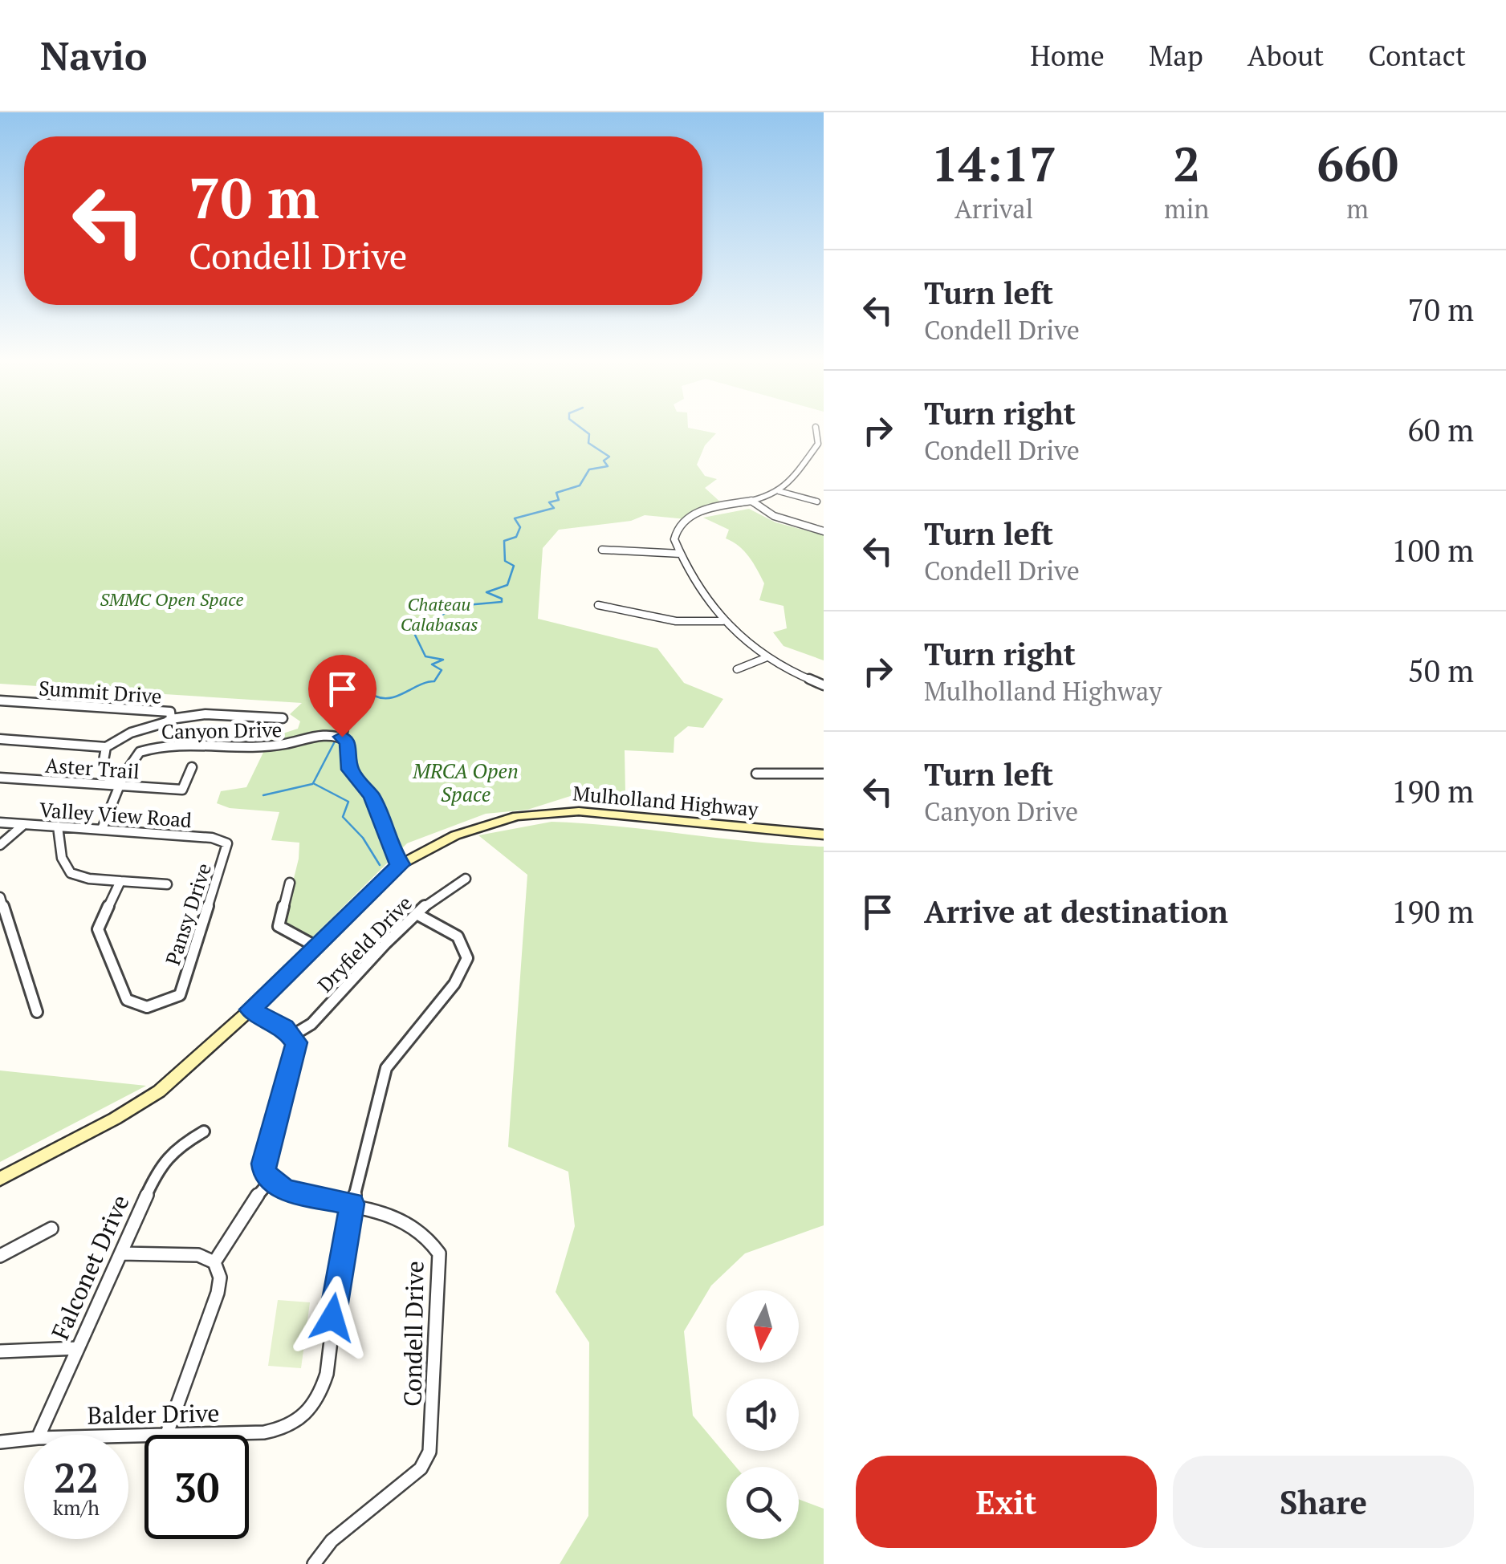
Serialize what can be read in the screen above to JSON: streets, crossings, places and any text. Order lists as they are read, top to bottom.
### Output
{
  "streets": {
    "main road": ["Mulholland Highway"],
    "street": [
      "Summit Drive",
      "Canyon Drive",
      "Aster Trail",
      "Valley View Road",
      "Pansy Drive",
      "Dryfield Drive",
      "Falconet Drive",
      "Condell Drive",
      "Balder Drive"
    ]
  },
  "crossings": [
    ["Canyon Drive", "Aster Trail"],
    ["Canyon Drive", "Valley View Road"],
    ["Valley View Road", "Pansy Drive"],
    ["Condell Drive", "Balder Drive"]
  ],
  "parks": ["SMMC Open Space", "Chateau Calabasas", "MRCA Open Space"],
  "north": "bottom",
  "page": {
    "header": "Navio",
    "nav": [
      "Home",
      "Map",
      "About",
      "Contact"
    ],
    "eta": [
      "14:17",
      "Arrival",
      "2",
      "min",
      "660",
      "m"
    ],
    "turn": ["70 m", "Condell Drive"],
    "list": [
      {
        "name": "Turn left",
        "note": "Condell Drive",
        "value": "70 m"
      },
      {
        "name": "Turn right",
        "note": "Condell Drive",
        "value": "60 m"
      },
      {
        "name": "Turn left",
        "note": "Condell Drive",
        "value": "100 m"
      },
      {
        "name": "Turn right",
        "note": "Mulholland Highway",
        "value": "50 m"
      },
      {
        "name": "Turn left",
        "note": "Canyon Drive",
        "value": "190 m"
      },
      {
        "name": "Arrive at destination",
        "value": "190 m"
      }
    ],
    "speed": "22 km/h",
    "limit": "30",
    "buttons": ["Exit", "Share"]
  }
}
